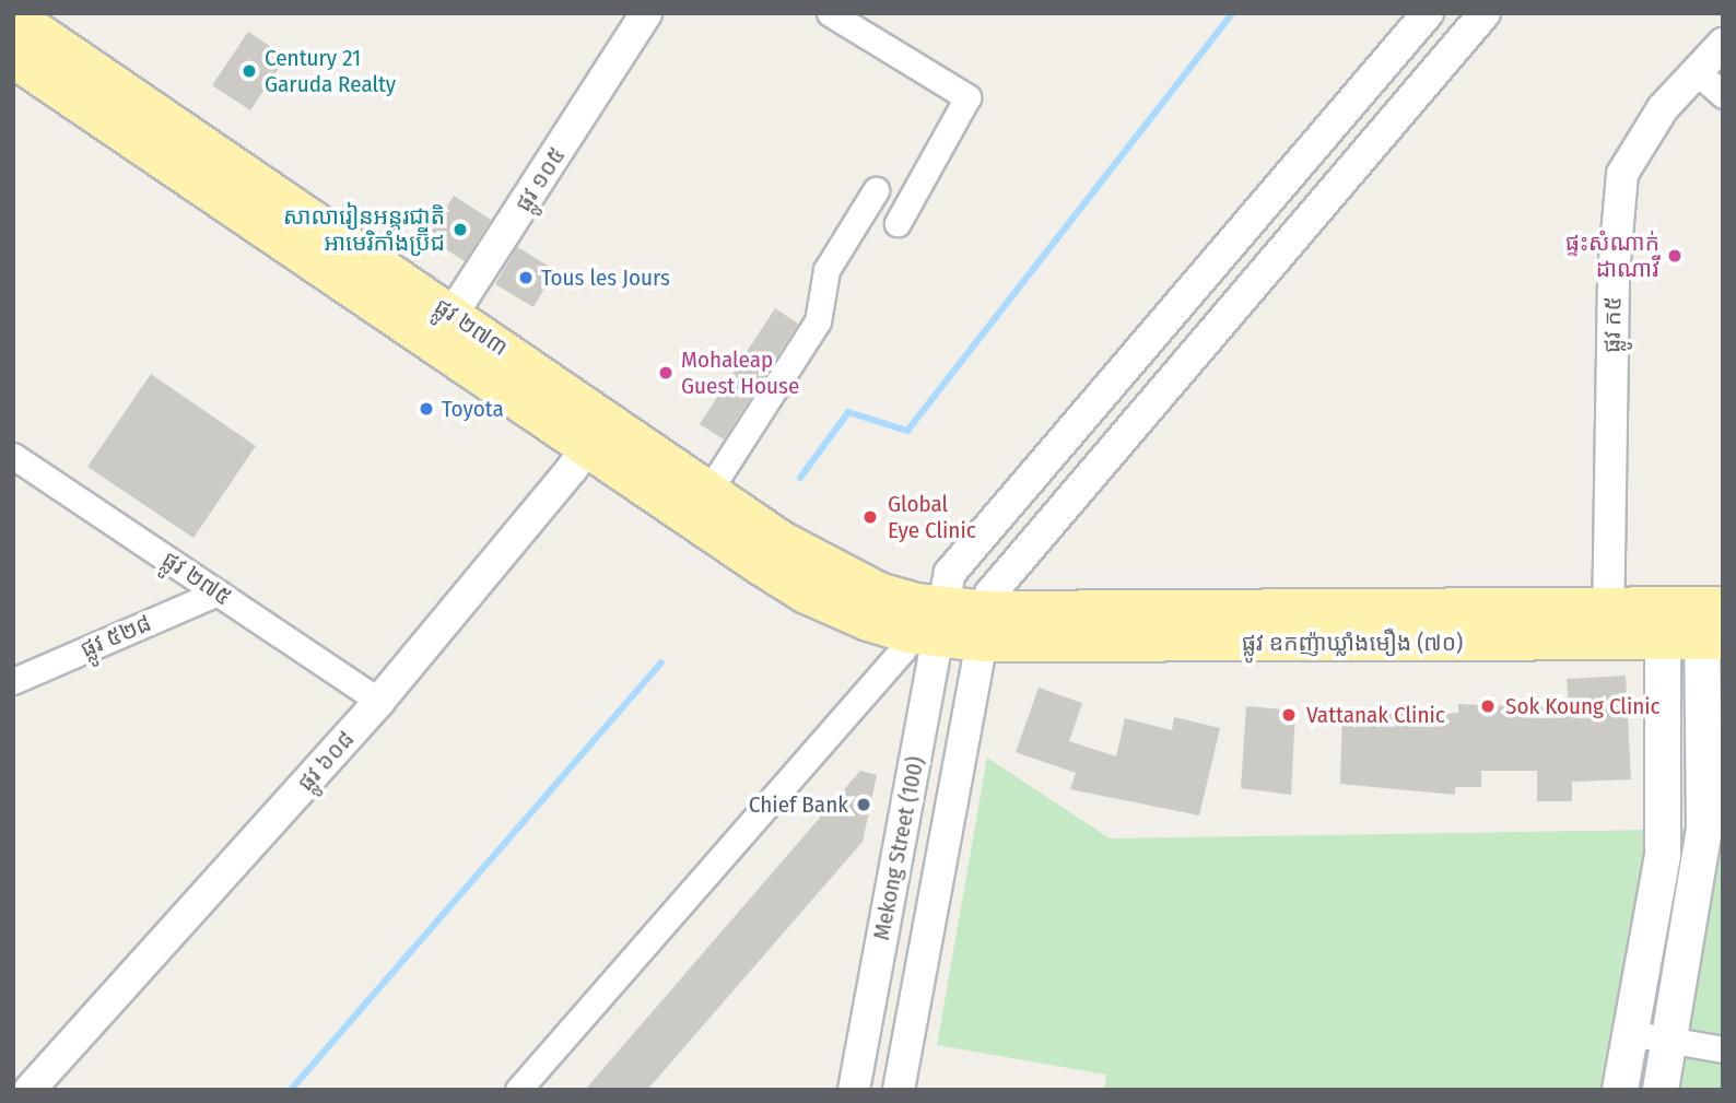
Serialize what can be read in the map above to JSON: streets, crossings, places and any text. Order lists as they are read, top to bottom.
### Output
{
  "streets": {
    "main road": ["ផ្លូវ ២៧៣", "ផ្លូវ ឧកញ៉ាឃ្លាំងមឿង (៧០)"],
    "street": [
      "ផ្លូវ ១០៥",
      "ផ្លូវ ក៥",
      "ផ្លូវ ២៧៥",
      "ផ្លូវ ៥២៨",
      "ផ្លូវ ៦០៨",
      "Mekong Street (100)"
    ]
  },
  "crossings": [
    ["ផ្លូវ ១០៥", "ផ្លូវ ២៧៣"],
    ["ផ្លូវ ក៥", "ផ្លូវ ឧកញ៉ាឃ្លាំងមឿង (៧០)"],
    ["ផ្លូវ ២៧៣", "ផ្លូវ ឧកញ៉ាឃ្លាំងមឿង (៧០)"],
    ["ផ្លូវ ២៧៣", "ផ្លូវ ៦០៨"],
    ["ផ្លូវ ២៧៣", "Mekong Street (100)"],
    ["ផ្លូវ ២៧៥", "ផ្លូវ ៥២៨"],
    ["ផ្លូវ ២៧៥", "ផ្លូវ ៦០៨"],
    ["ផ្លូវ ឧកញ៉ាឃ្លាំងមឿង (៧០)", "Mekong Street (100)"]
  ],
  "places": [
    "Century 21 Garuda Realty",
    "សាលារៀនអន្តរជាតិ អាមេរិកាំងប្រ៊ីជ",
    "ផ្ទះសំណាក់ ដាណាវី",
    "Tous les Jours",
    "Mohaleap Guest House",
    "Toyota",
    "Global Eye Clinic",
    "Sok Koung Clinic",
    "Vattanak Clinic",
    "Chief Bank"
  ]
}
